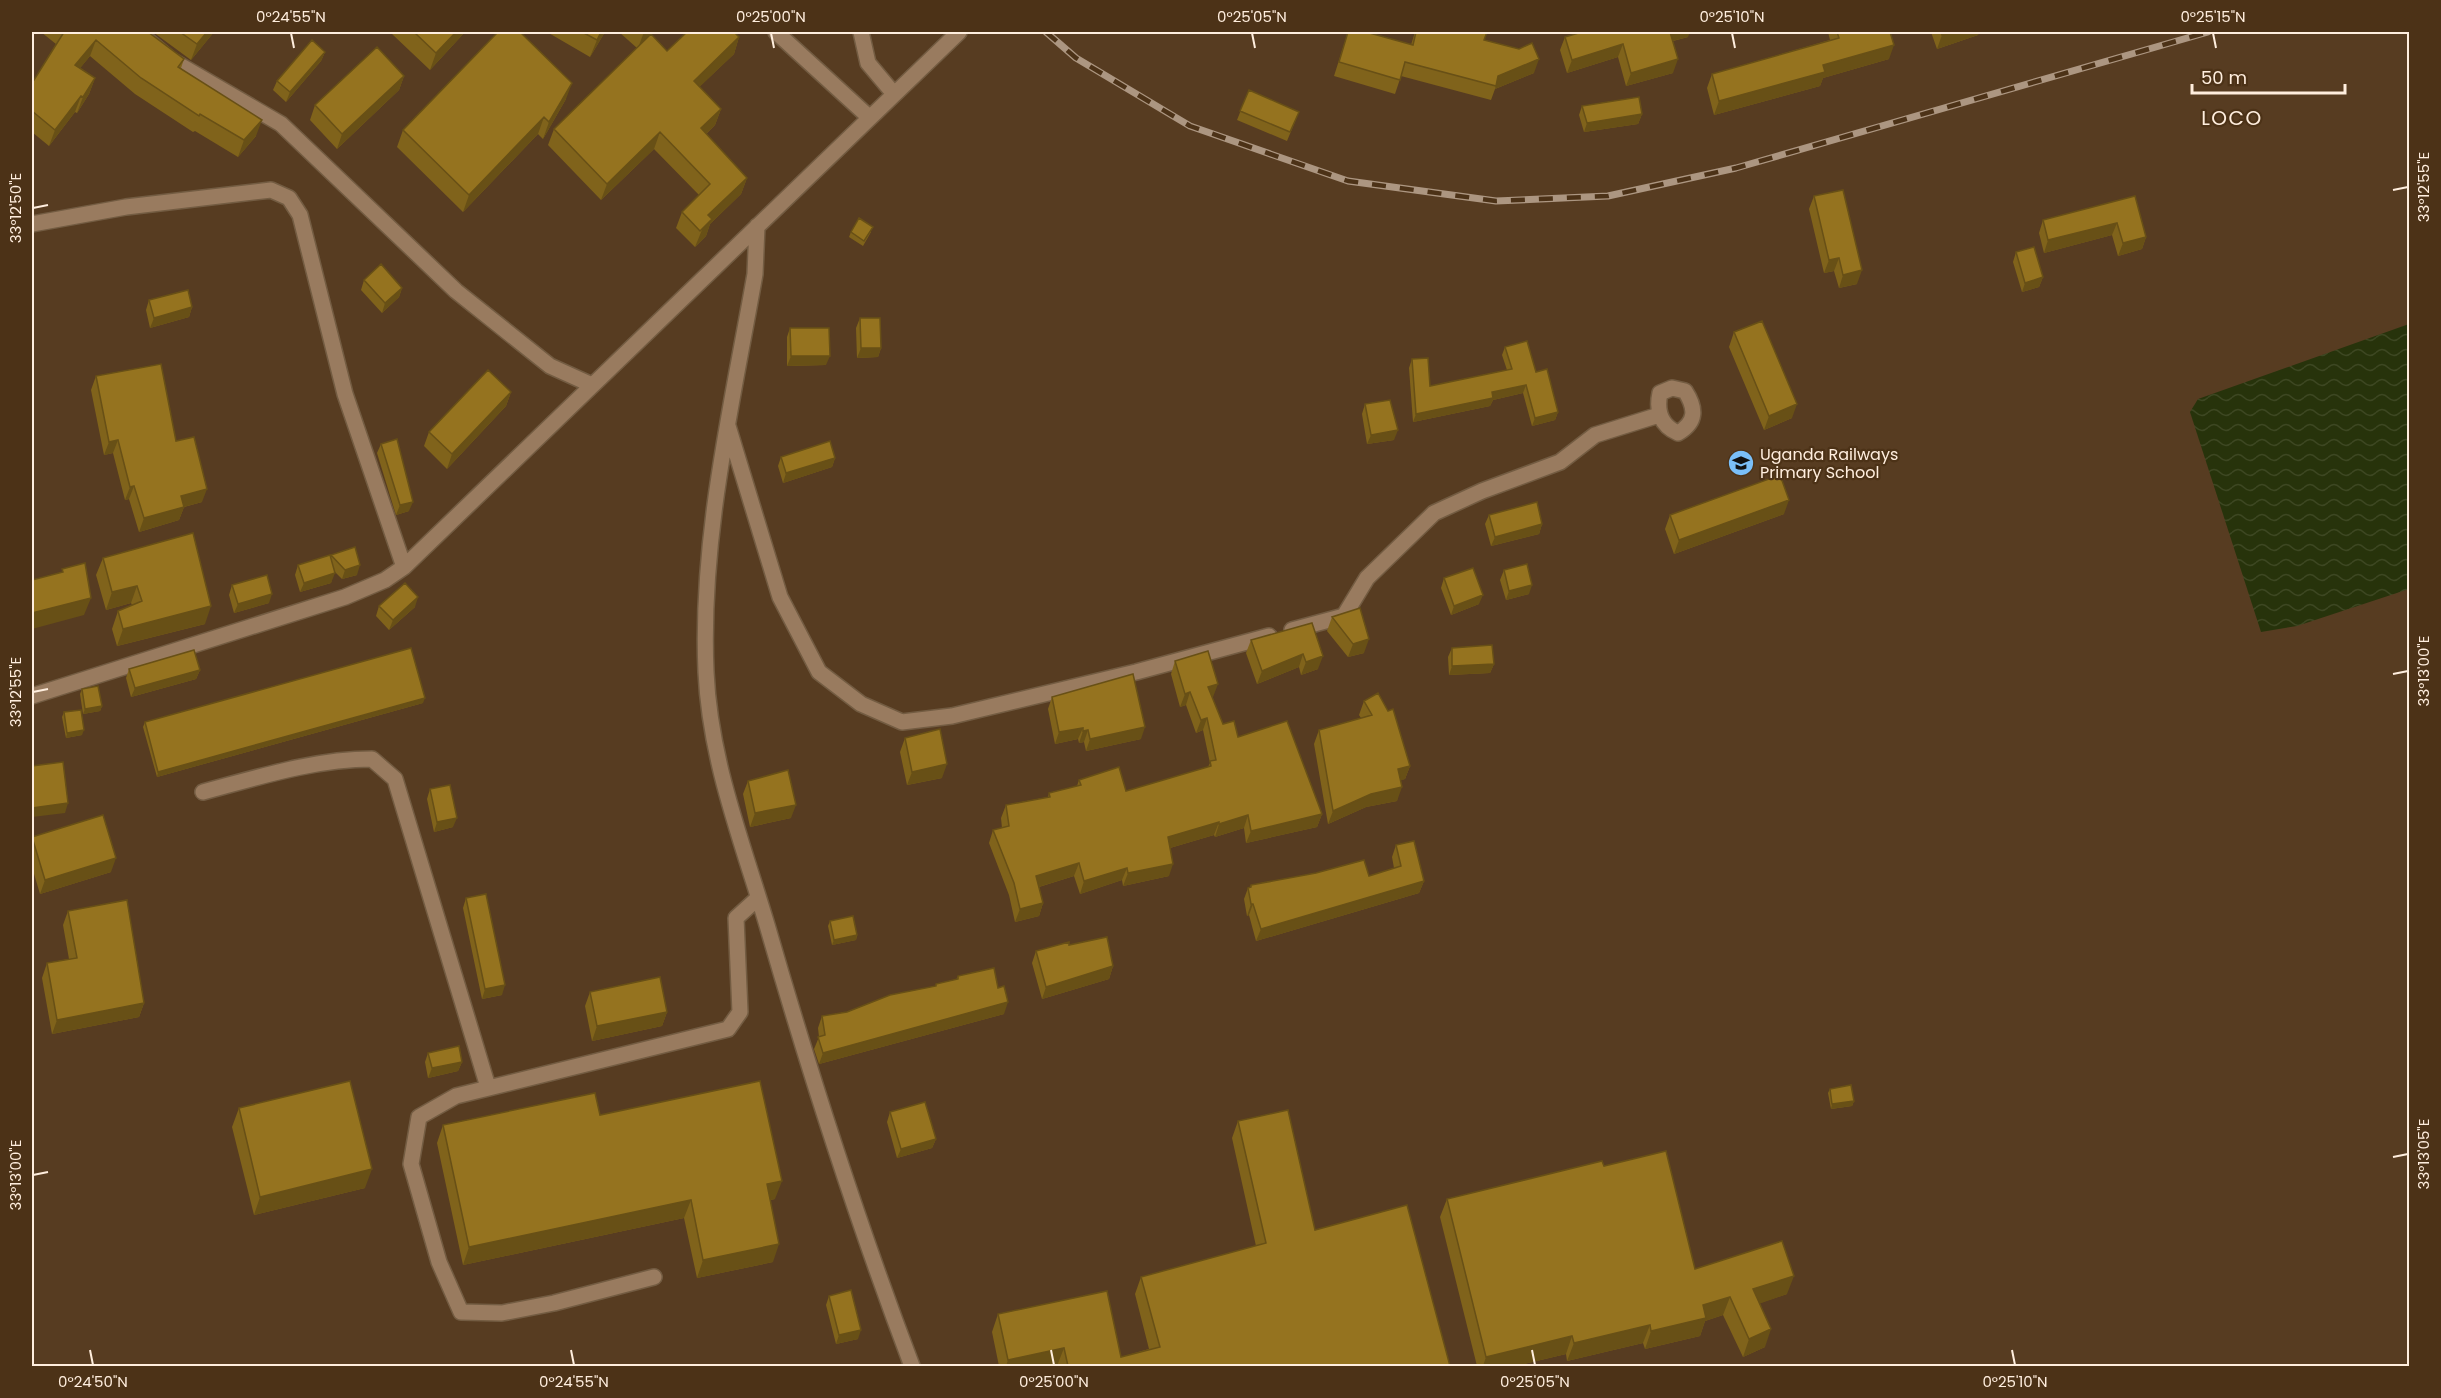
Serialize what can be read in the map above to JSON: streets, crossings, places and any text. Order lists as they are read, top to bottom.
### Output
{
  "districts": ["LOCO"],
  "places": {
    "school or university": ["Uganda Railways Primary School"]
  },
  "scale_bar": "50 m",
  "coordinates": [
    "0°24'55\"N",
    "0°25'00\"N",
    "0°25'05\"N",
    "0°25'10\"N",
    "0°25'15\"N",
    "33°12'55\"E",
    "33°12'50\"E",
    "33°13'00\"E",
    "33°13'05\"E",
    "0°24'50\"N"
  ]
}
